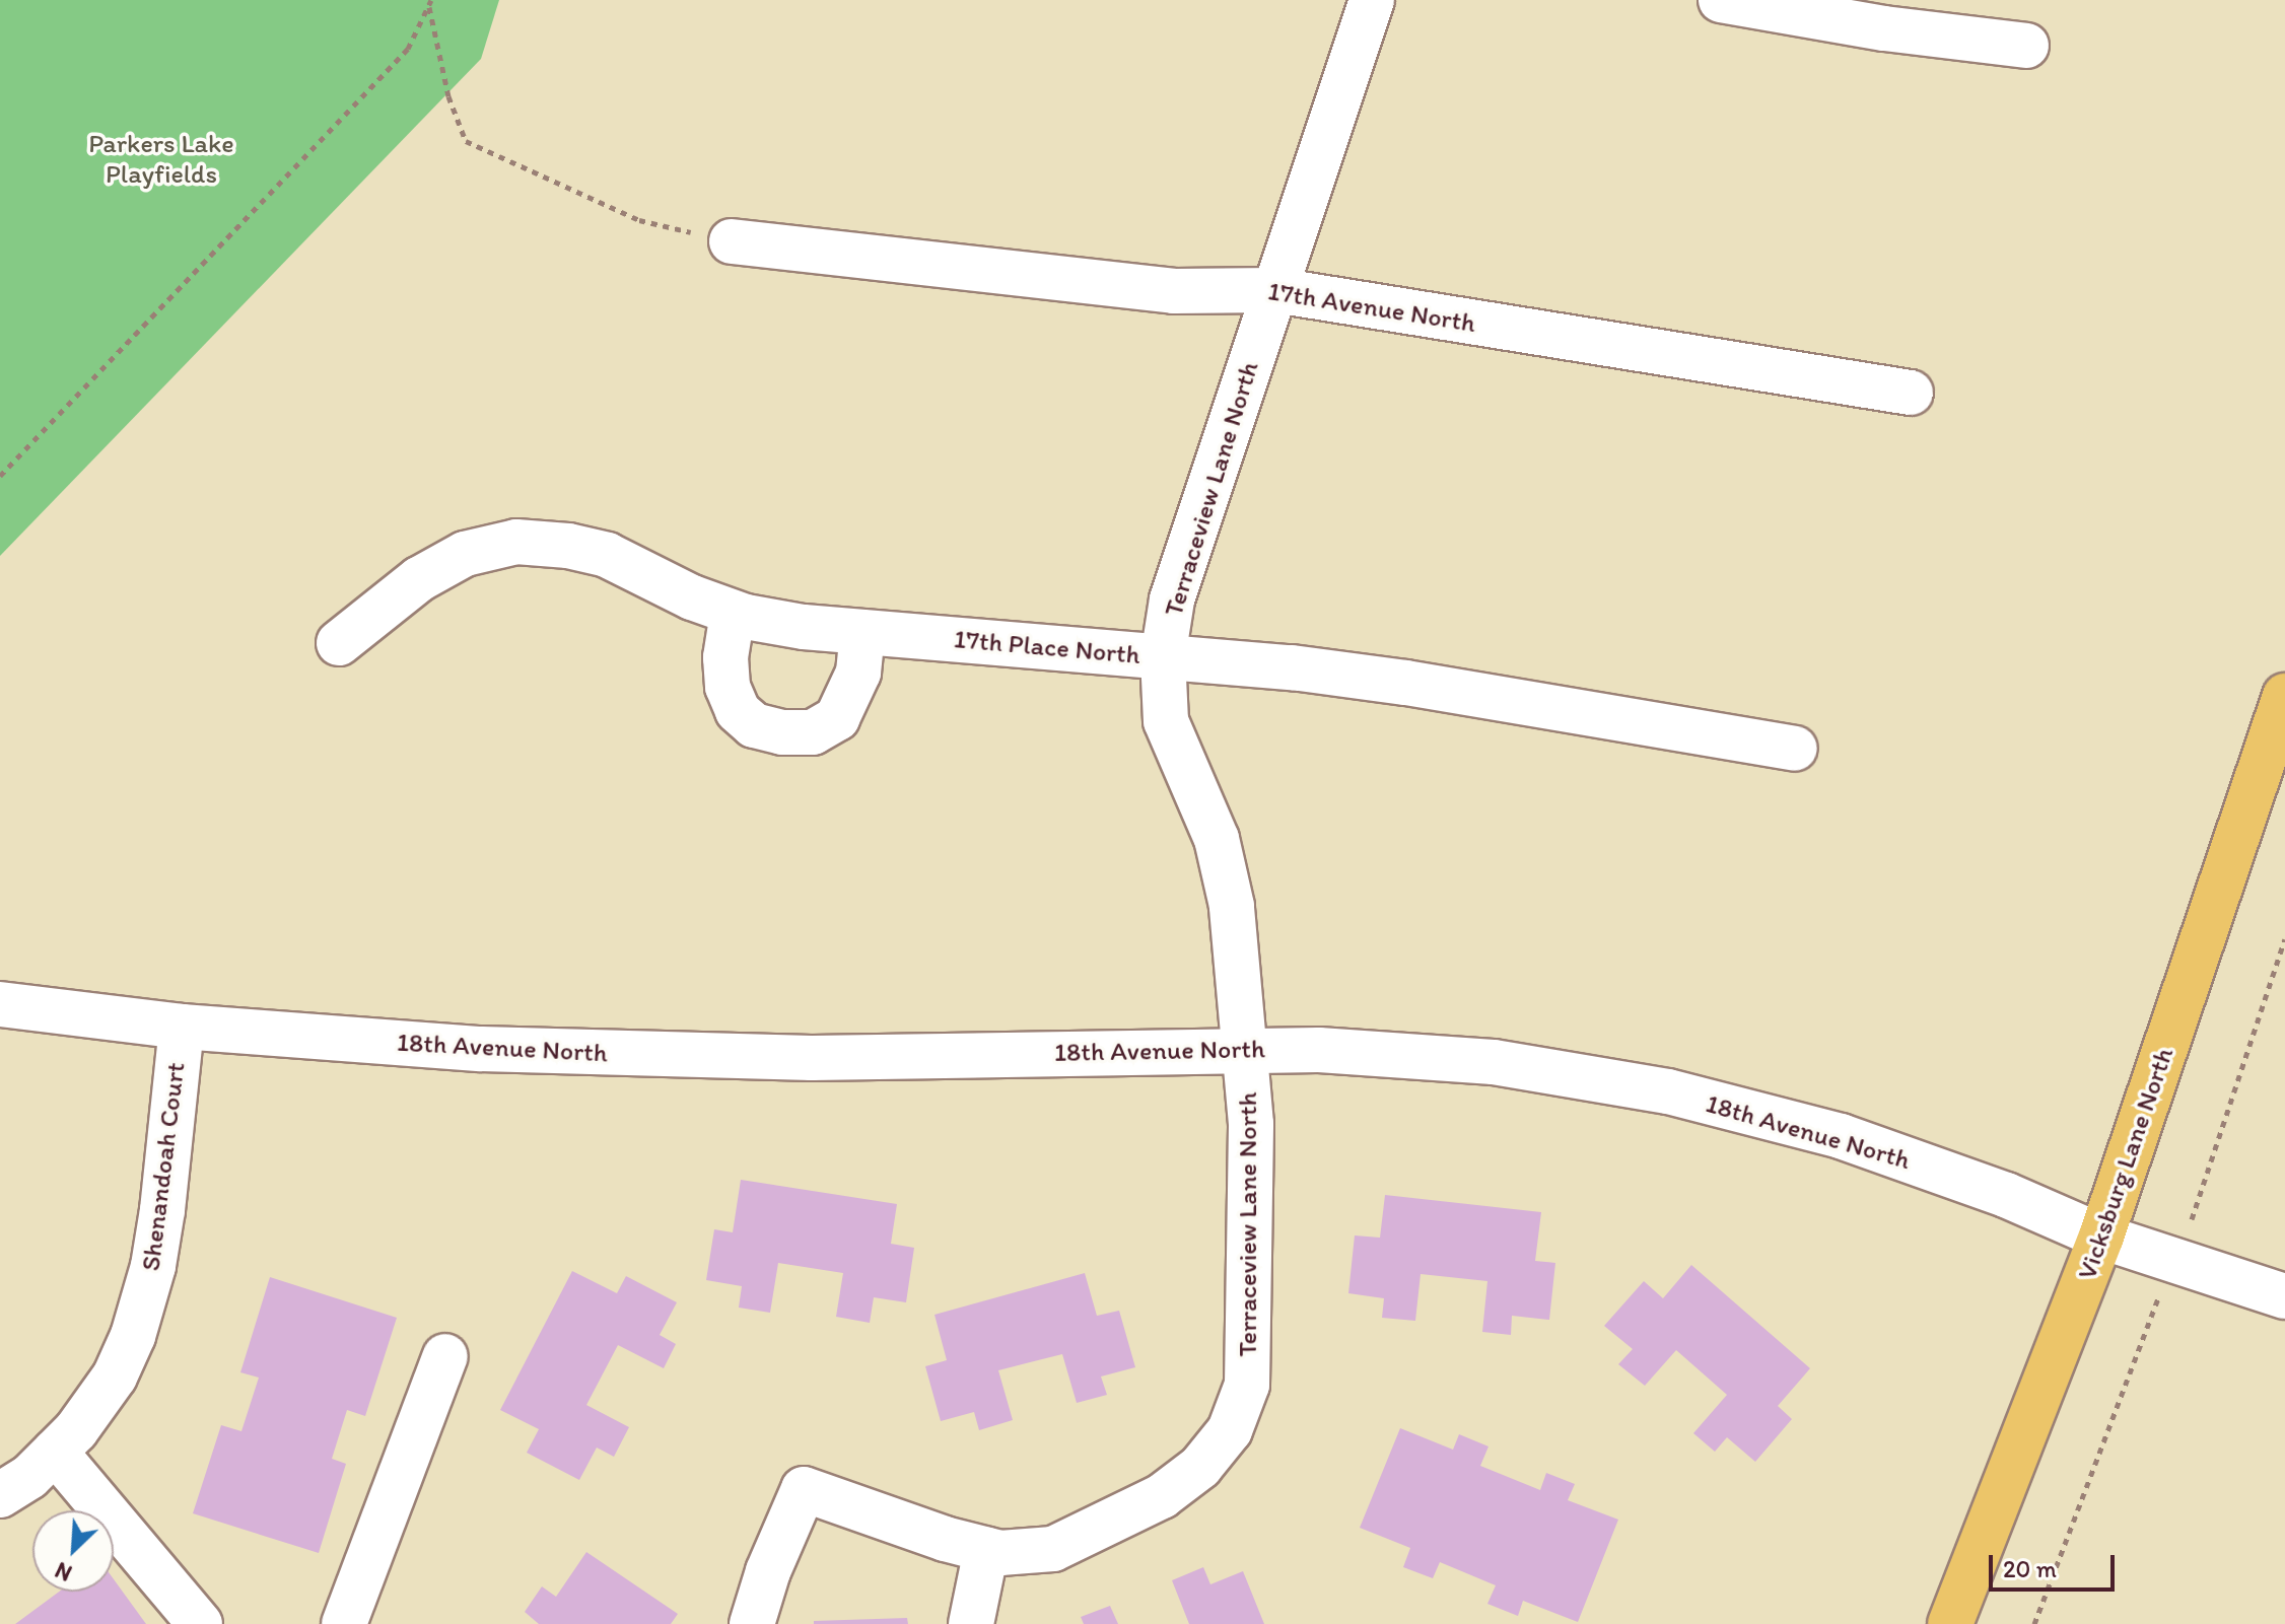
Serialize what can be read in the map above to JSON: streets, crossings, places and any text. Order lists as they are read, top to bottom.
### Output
{
  "streets": {
    "main road": ["Vicksburg Lane North"],
    "street": [
      "17th Avenue North",
      "Terraceview Lane North",
      "17th Place North",
      "18th Avenue North",
      "Shenandoah Court"
    ]
  },
  "crossings": [
    ["17th Avenue North", "Terraceview Lane North"],
    ["Terraceview Lane North", "17th Place North"],
    ["Terraceview Lane North", "18th Avenue North"],
    ["18th Avenue North", "Vicksburg Lane North"],
    ["18th Avenue North", "Shenandoah Court"]
  ],
  "parks": ["Parkers Lake Playfields"],
  "scale_bar": "20 m",
  "north": "bottom left"
}
